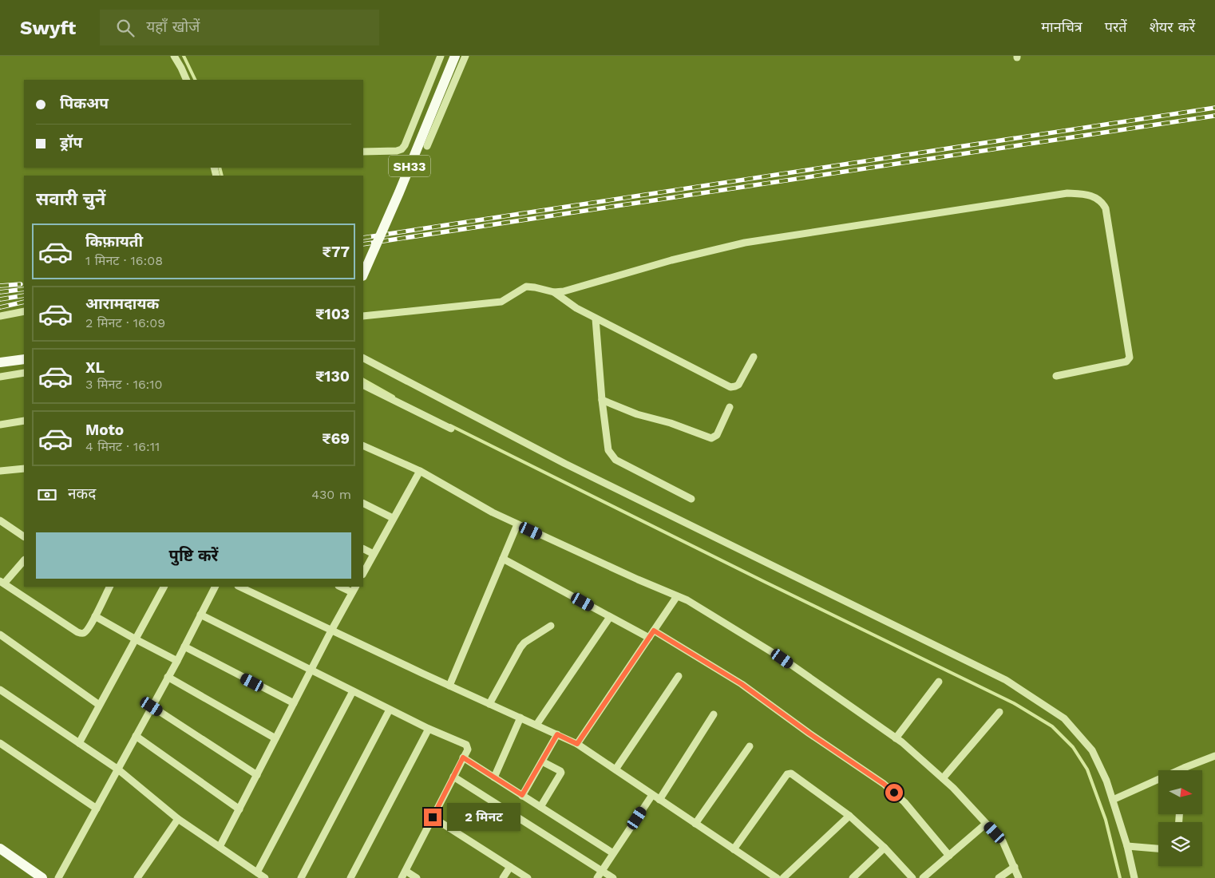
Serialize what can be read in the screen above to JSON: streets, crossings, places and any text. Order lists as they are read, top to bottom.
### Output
{
  "streets": {
    "main road": ["SH33"]
  },
  "north": "right",
  "page": {
    "header": "Swyft",
    "search": "यहाँ खोजें",
    "nav": ["मानचित्र", "परतें", "शेयर करें"],
    "banner": ["पिकअप", "ड्रॉप"],
    "heading": "सवारी चुनें",
    "list": [
      {
        "name": "किफ़ायती",
        "note": "1 मिनट · 16:08",
        "value": "₹77"
      },
      {
        "name": "आरामदायक",
        "note": "2 मिनट · 16:09",
        "value": "₹103"
      },
      {
        "name": "XL",
        "note": "3 मिनट · 16:10",
        "value": "₹130"
      },
      {
        "name": "Moto",
        "note": "4 मिनट · 16:11",
        "value": "₹69"
      }
    ],
    "pay": ["नकद", "430 m"],
    "buttons": "पुष्टि करें",
    "bubble": "2 मिनट"
  }
}
